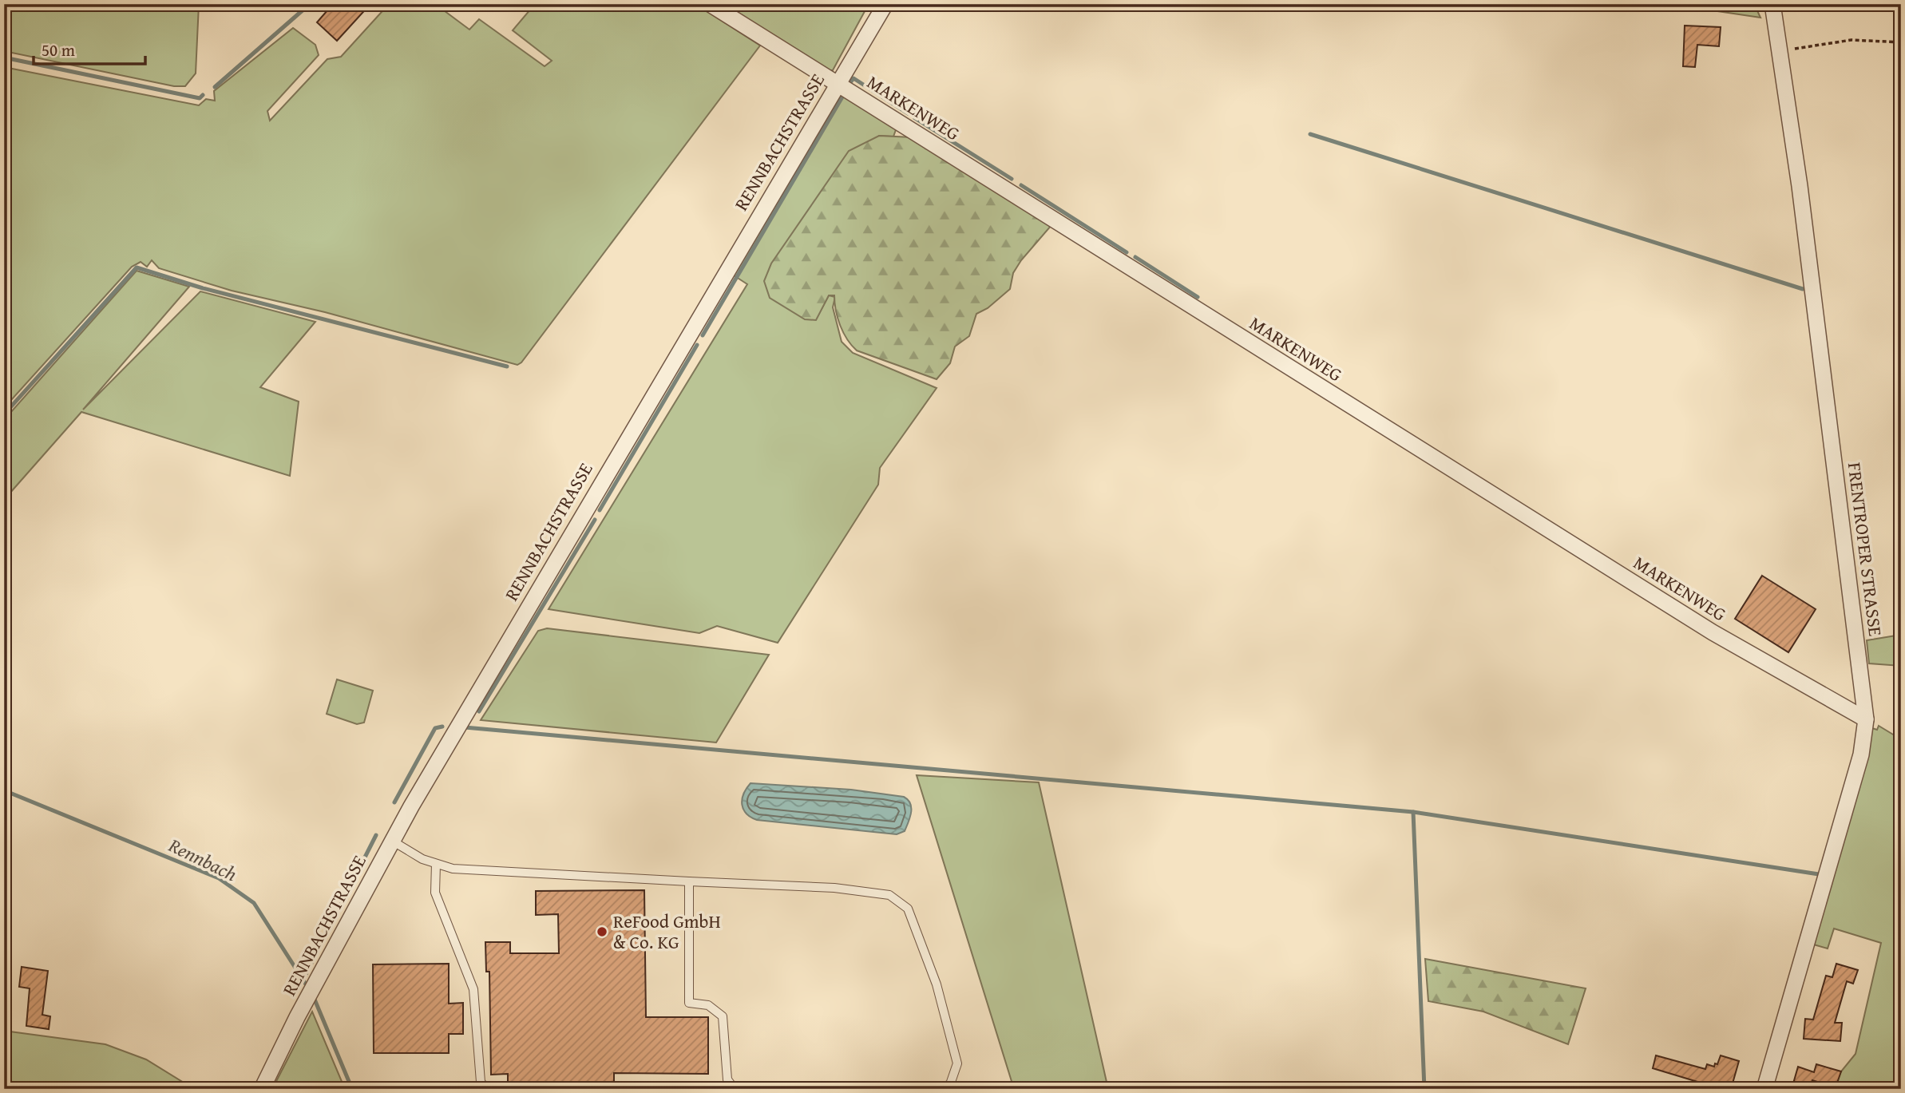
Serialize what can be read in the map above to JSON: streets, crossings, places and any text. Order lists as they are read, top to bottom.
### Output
{
  "streets": {
    "street": ["MARKENWEG", "RENNBACHSTRASSE", "FRENTROPER STRASSE"]
  },
  "crossings": [
    ["MARKENWEG", "RENNBACHSTRASSE"],
    ["MARKENWEG", "FRENTROPER STRASSE"]
  ],
  "water": ["Rennbach"],
  "places": ["ReFood GmbH & Co. KG"],
  "scale_bar": "50 m"
}
